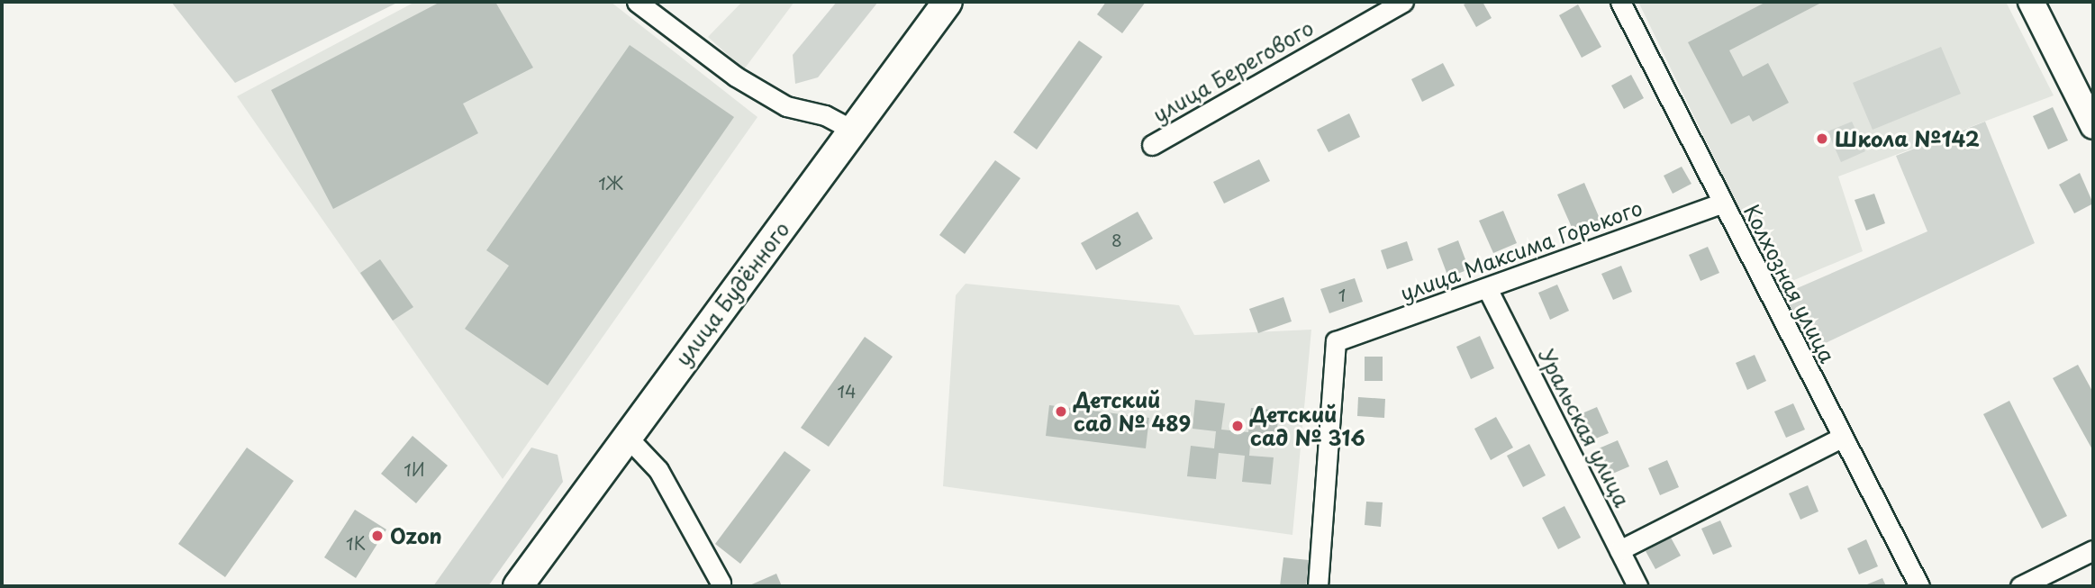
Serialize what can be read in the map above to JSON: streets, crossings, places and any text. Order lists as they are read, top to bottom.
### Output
{
  "streets": {
    "main road": ["улица Будённого"],
    "street": [
      "улица Берегового",
      "улица Максима Горького",
      "Колхозная улица",
      "Уральская улица"
    ]
  },
  "crossings": [
    ["улица Максима Горького", "Колхозная улица"],
    ["улица Максима Горького", "Уральская улица"]
  ],
  "places": [
    "Школа №142",
    "Детский сад № 489",
    "Детский сад № 316",
    "Ozon"
  ],
  "house_numbers": [
    "1Ж",
    "8",
    "1",
    "14",
    "1И",
    "1К"
  ]
}
